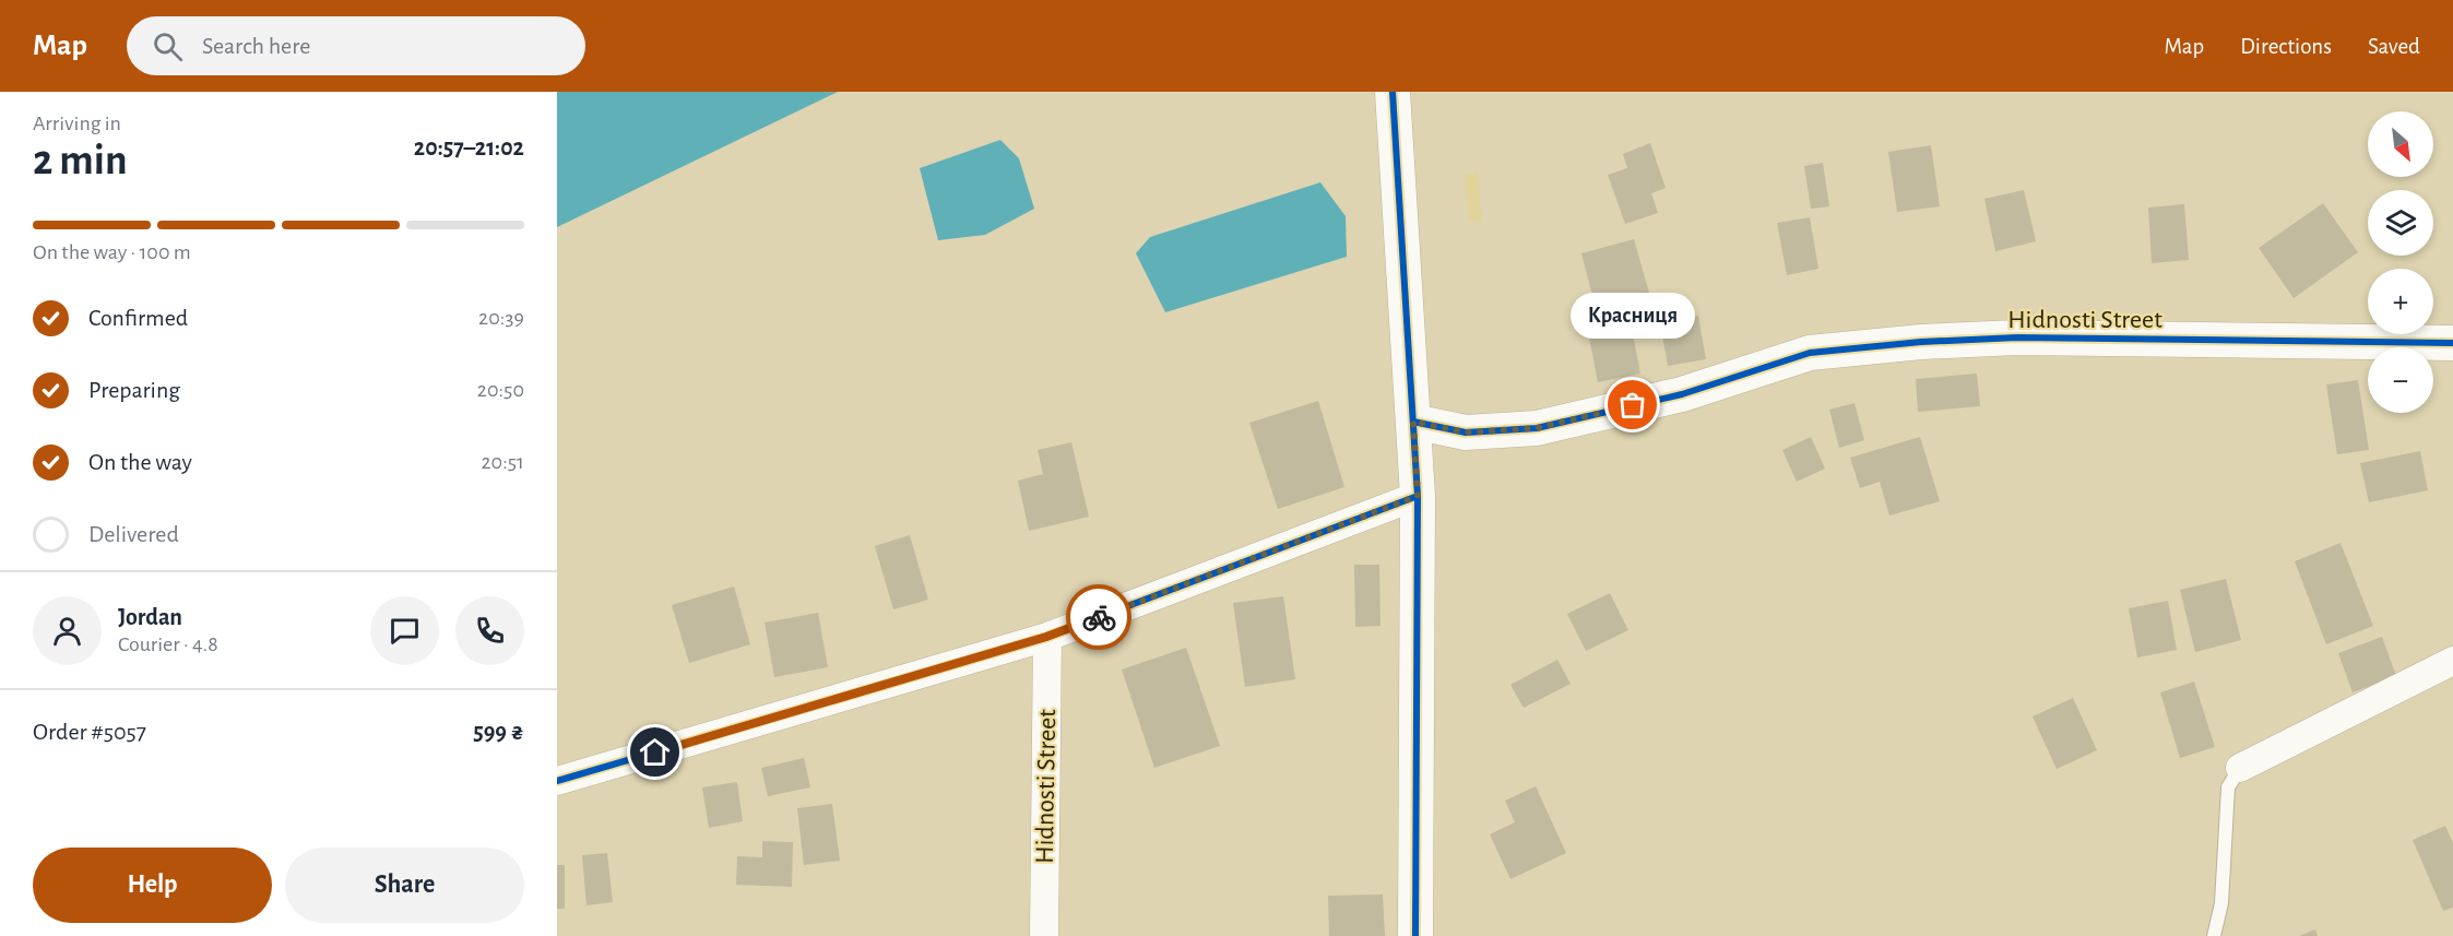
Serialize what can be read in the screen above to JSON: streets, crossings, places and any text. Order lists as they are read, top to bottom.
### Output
{
  "streets": {
    "street": ["Hidnosti Street"]
  },
  "places": ["Красниця"],
  "north": "bottom right",
  "page": {
    "header": "Map",
    "search": "Search here",
    "nav": ["Map", "Directions", "Saved"],
    "heading": ["2 min", "Arriving in", "20:57–21:02"],
    "panel": [
      "Jordan",
      "Courier · 4.8",
      "Order #5057",
      "599 ₴"
    ],
    "map_buttons": ["+", "−"],
    "bar": "On the way · 100 m",
    "list": [
      ["Confirmed", "20:39"],
      ["Preparing", "20:50"],
      ["On the way", "20:51"],
      "Delivered"
    ],
    "bubble": "Красниця",
    "buttons": ["Help", "Share"]
  }
}
